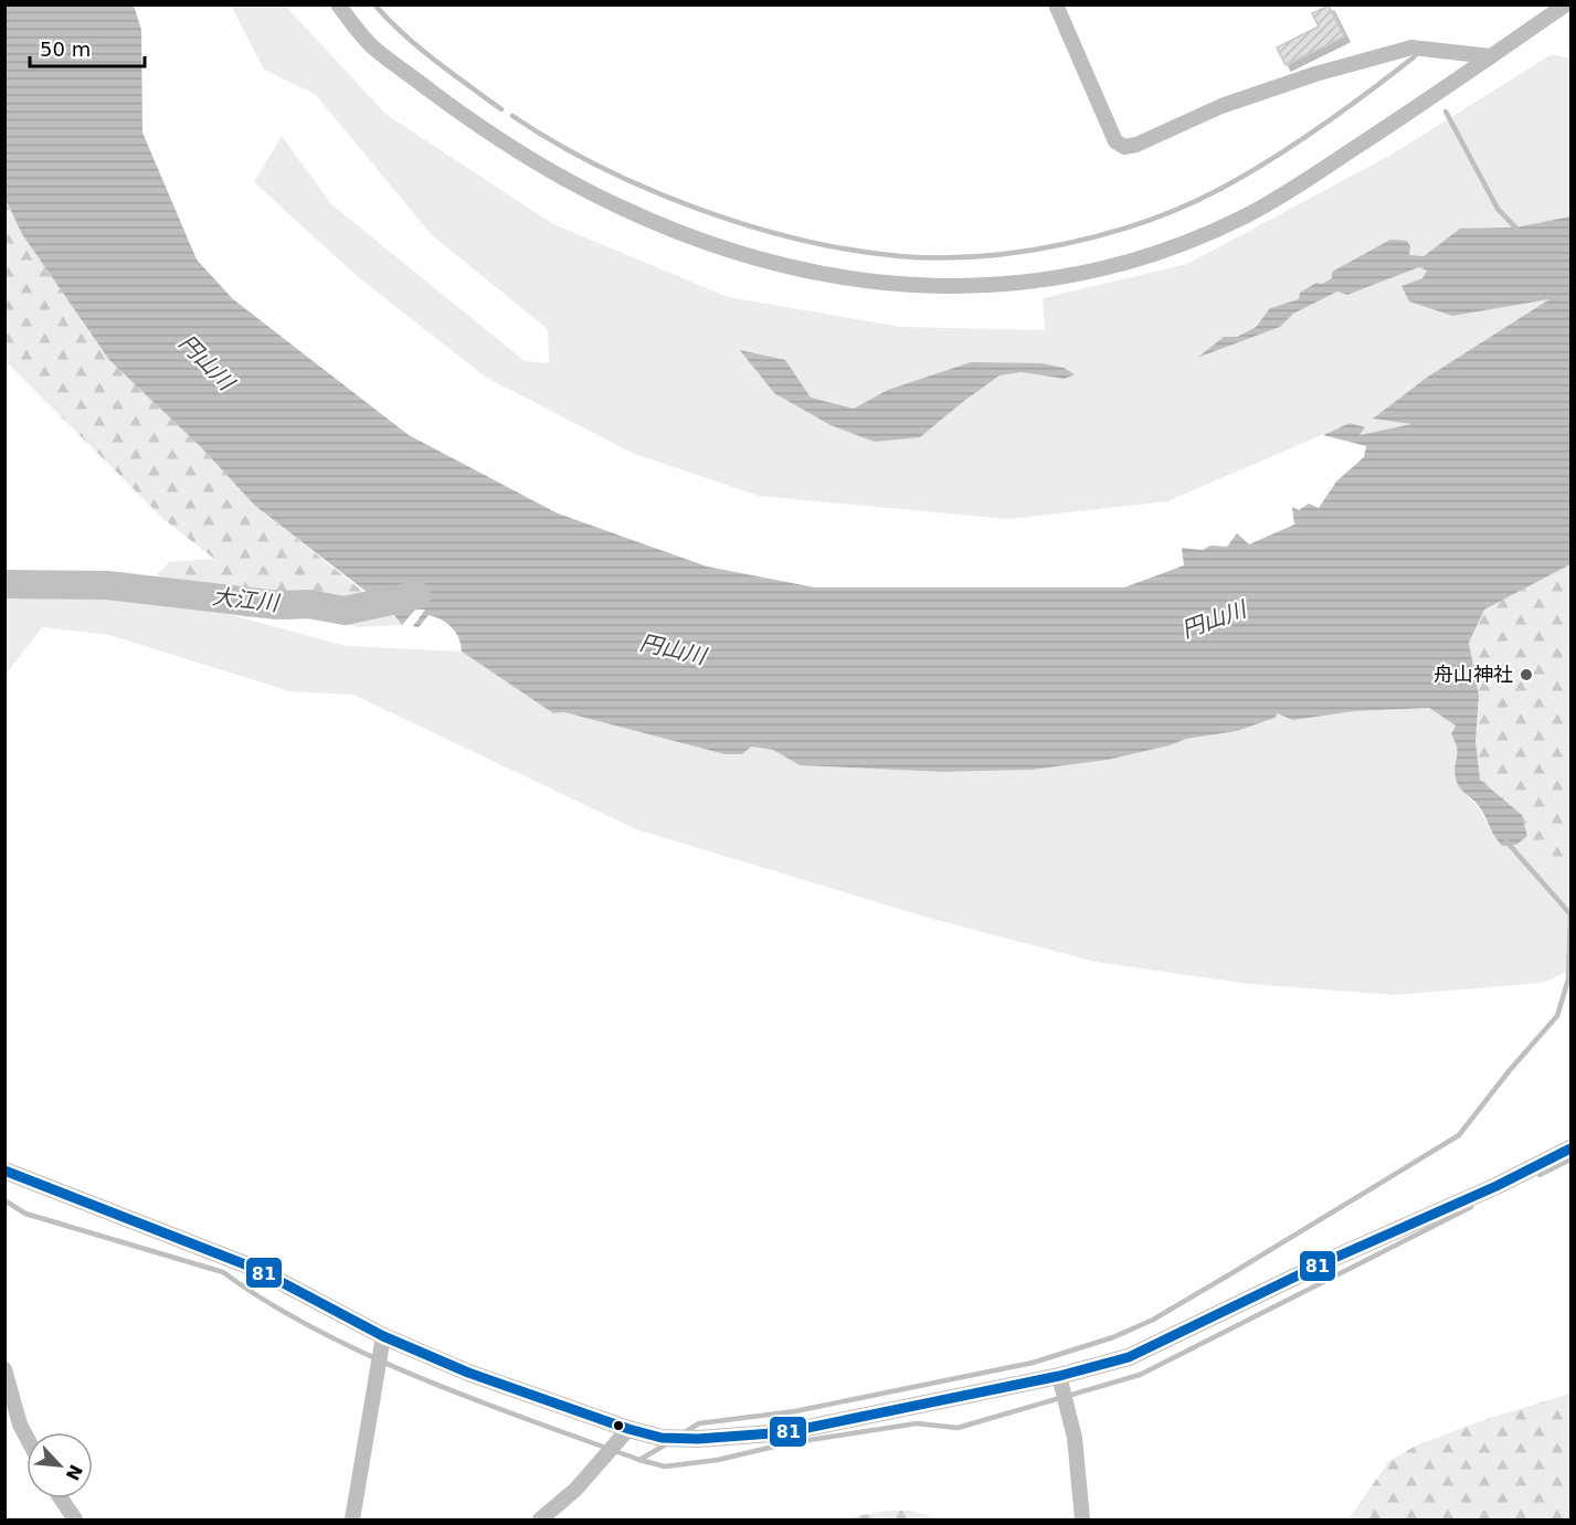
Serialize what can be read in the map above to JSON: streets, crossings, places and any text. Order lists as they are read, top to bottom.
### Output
{
  "water": ["円山川", "大江川"],
  "places": ["舟山神社"],
  "lines": ["transit line 81"],
  "scale_bar": "50 m",
  "north": "bottom right"
}
